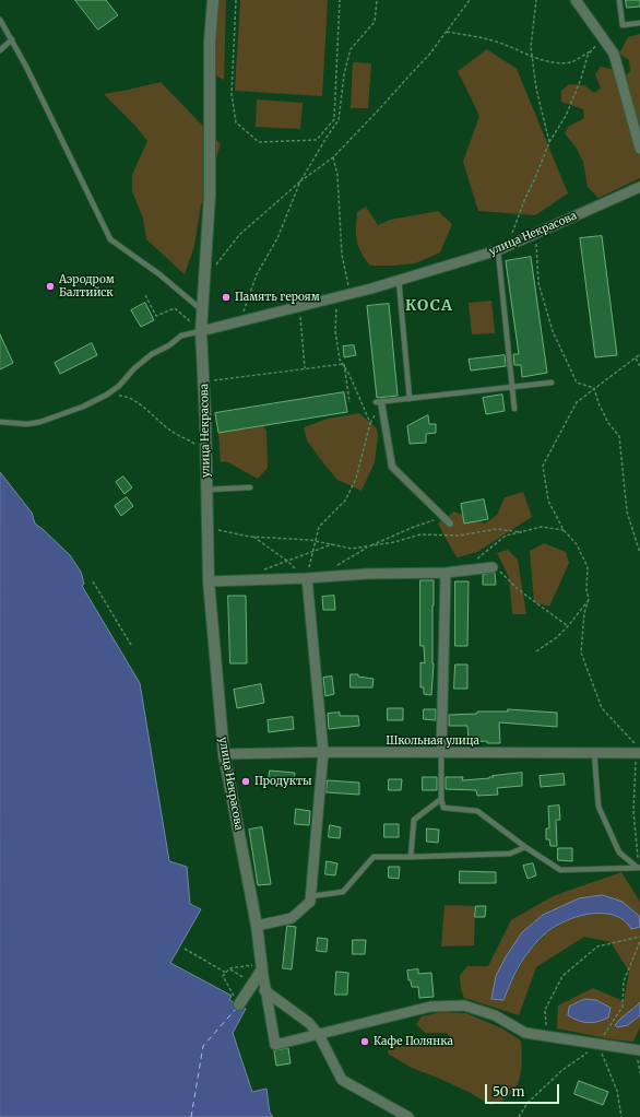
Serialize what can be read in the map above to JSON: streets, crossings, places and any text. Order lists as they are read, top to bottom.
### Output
{
  "streets": {
    "street": ["улица Некрасова", "Школьная улица"]
  },
  "crossings": [
    ["улица Некрасова", "Школьная улица"]
  ],
  "districts": ["КОСА"],
  "places": [
    "Аэродром Балтийск",
    "Память героям",
    "Продукты",
    "Кафе Полянка"
  ],
  "scale_bar": "50 m"
}
